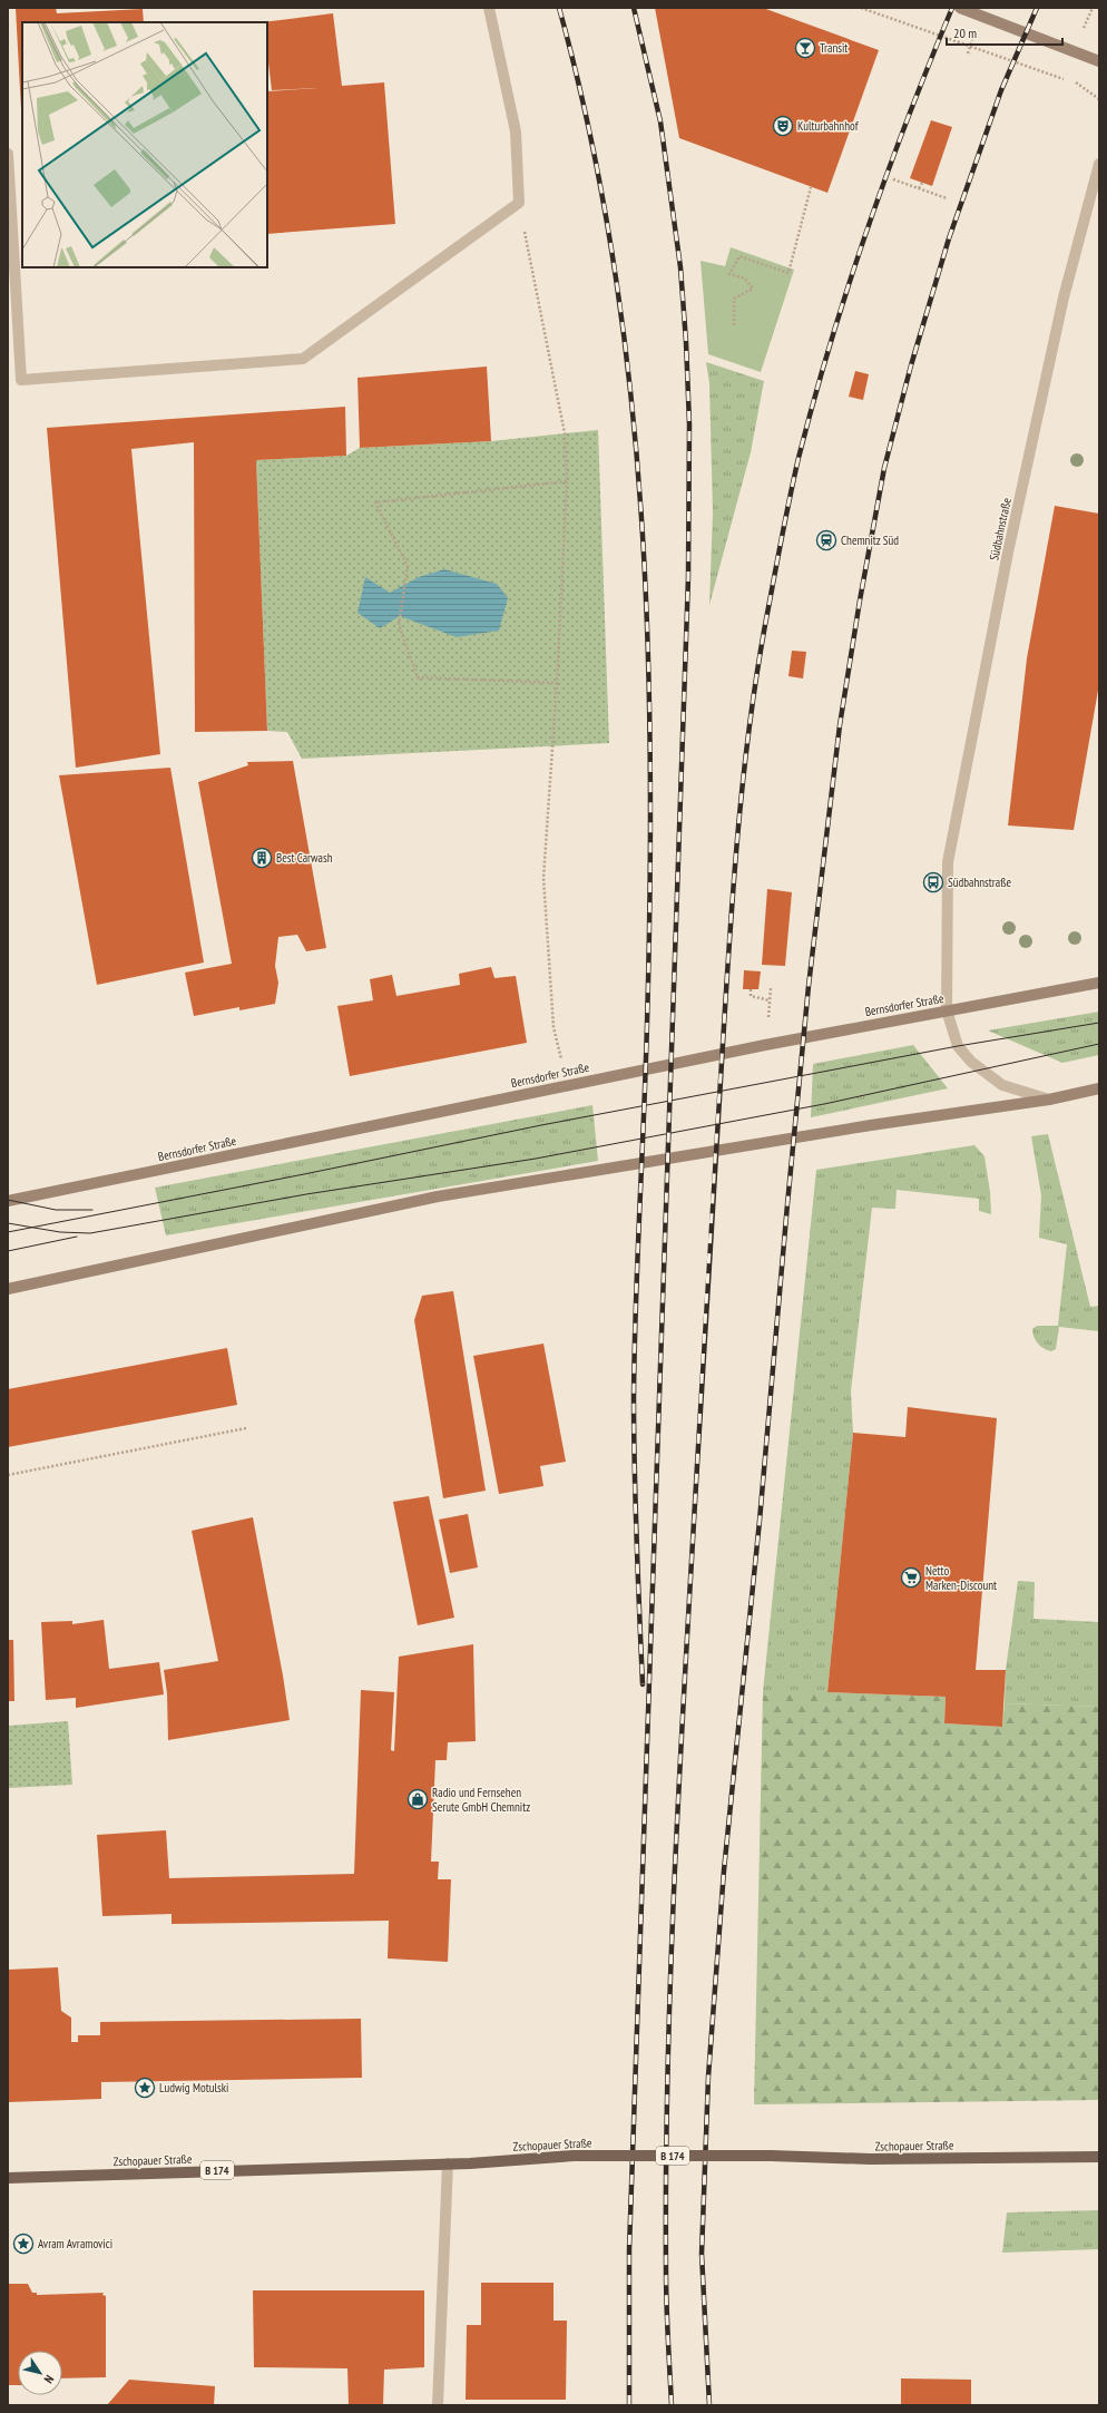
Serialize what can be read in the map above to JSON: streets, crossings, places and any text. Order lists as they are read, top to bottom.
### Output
{
  "streets": {
    "main road": ["Zschopauer Straße", "B 174"],
    "street": ["Südbahnstraße", "Bernsdorfer Straße"]
  },
  "crossings": [
    ["Südbahnstraße", "Bernsdorfer Straße"]
  ],
  "places": {
    "bar": ["Transit"],
    "theatre": ["Kulturbahnhof"],
    "station": ["Chemnitz Süd"],
    "building": ["Best Carwash"],
    "bus stop": ["Südbahnstraße"],
    "supermarket": ["Netto Marken-Discount"],
    "shop": ["Radio und Fernsehen Serute GmbH Chemnitz"],
    "place": ["Ludwig Motulski", "Avram Avramovici"]
  },
  "scale_bar": "20 m",
  "north": "bottom right"
}
